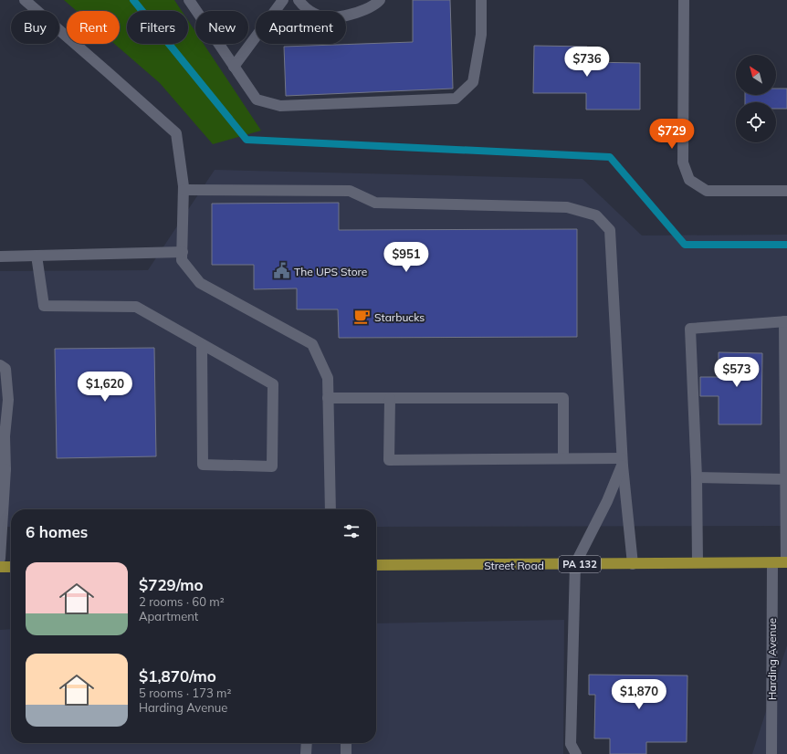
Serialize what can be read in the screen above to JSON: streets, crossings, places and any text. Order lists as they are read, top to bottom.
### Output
{
  "streets": {
    "main road": ["PA 132", "Street Road"],
    "street": ["Harding Avenue"]
  },
  "crossings": [
    ["Street Road", "Harding Avenue"]
  ],
  "places": {
    "public building": ["The UPS Store"],
    "cafe": ["Starbucks"]
  },
  "north": "top left",
  "page": {
    "chip": [
      "Buy",
      "Rent",
      "Filters",
      "New",
      "Apartment"
    ],
    "price": [
      "$736",
      "$729",
      "$951",
      "$573",
      "$1,620",
      "$1,870"
    ],
    "heading": "6 homes",
    "list": [
      {
        "name": "$729/mo",
        "note": "2 rooms · 60 m² · Apartment"
      },
      {
        "name": "$1,870/mo",
        "note": "5 rooms · 173 m² · Harding Avenue"
      }
    ]
  }
}
